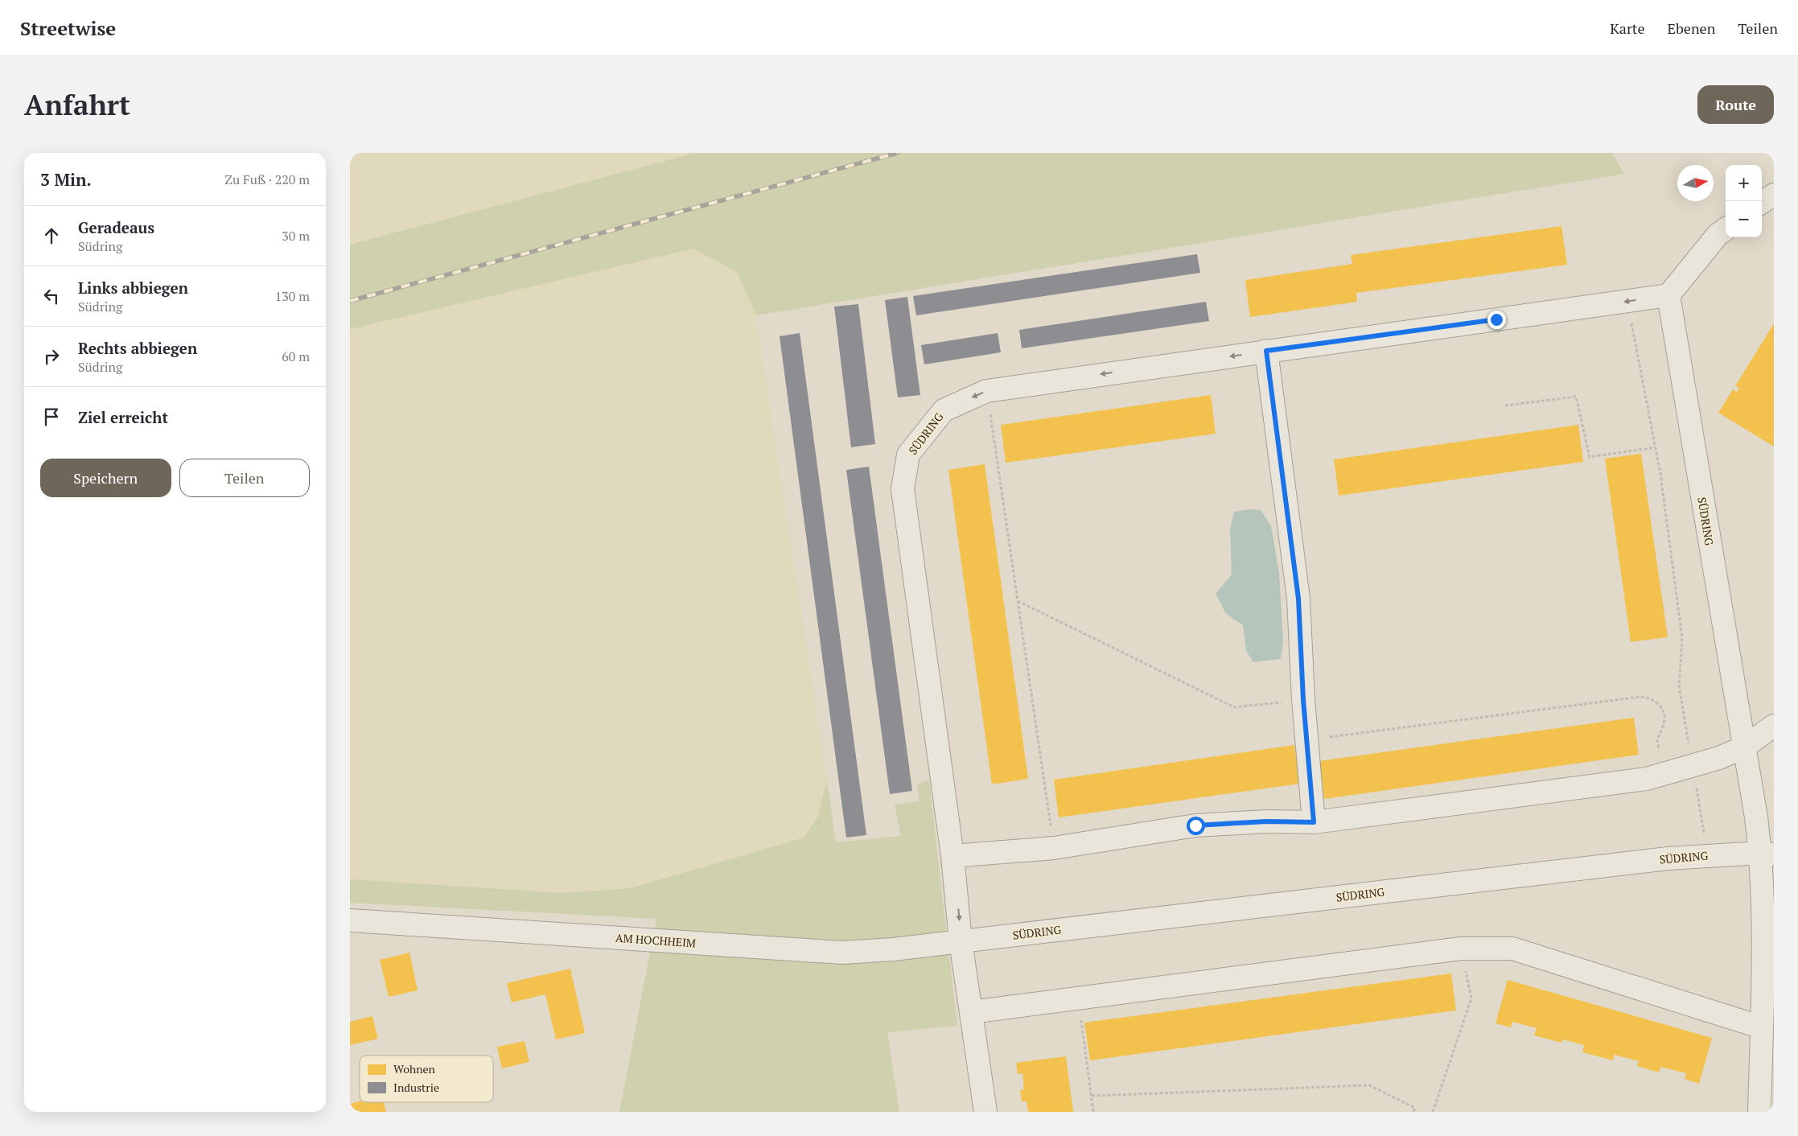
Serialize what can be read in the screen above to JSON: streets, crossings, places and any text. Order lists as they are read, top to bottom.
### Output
{
  "streets": {
    "street": ["SÜDRING", "AM HOCHHEIM"]
  },
  "crossings": [
    ["SÜDRING", "AM HOCHHEIM"]
  ],
  "legend": ["Wohnen", "Industrie"],
  "north": "right",
  "page": {
    "header": "Streetwise",
    "nav": ["Karte", "Ebenen", "Teilen"],
    "buttons": [
      "Route",
      ["Speichern", "Teilen"]
    ],
    "title": "Anfahrt",
    "heading": ["3 Min.", "Zu Fuß · 220 m"],
    "map_buttons": ["+", "−"],
    "list": [
      ["Geradeaus", "Südring", "30 m"],
      ["Links abbiegen", "Südring", "130 m"],
      ["Rechts abbiegen", "Südring", "60 m"],
      "Ziel erreicht"
    ]
  }
}
